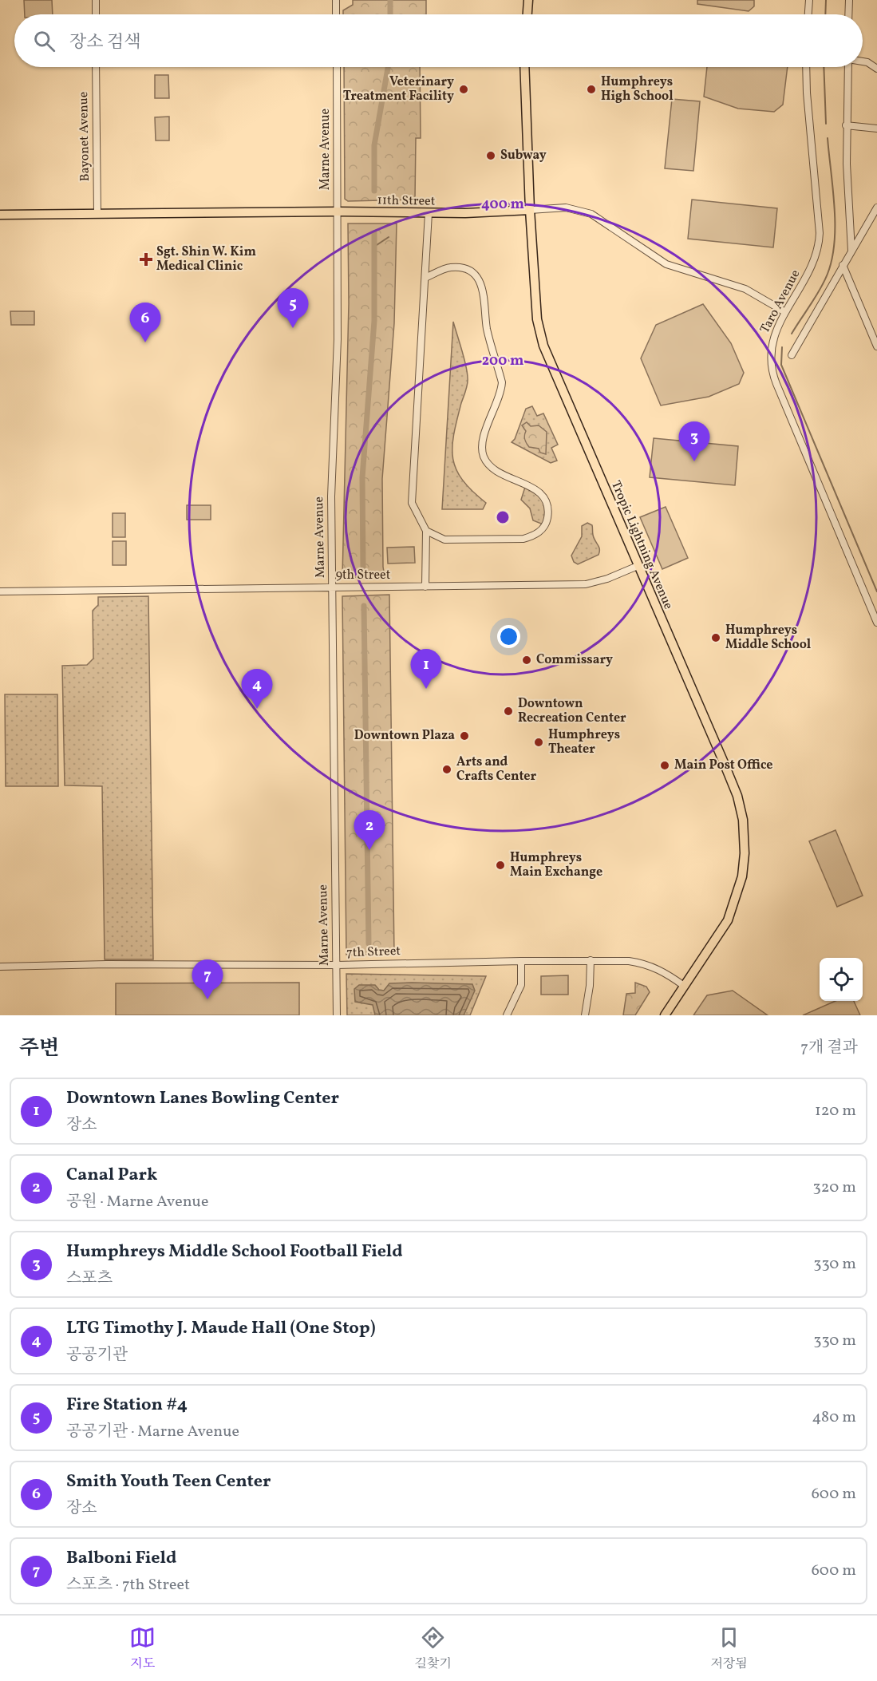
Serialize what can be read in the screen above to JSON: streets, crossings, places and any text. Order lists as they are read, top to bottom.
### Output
{
  "streets": {
    "main road": ["11th Street", "Tropic Lightning Avenue"],
    "street": [
      "Bayonet Avenue",
      "Marne Avenue",
      "Taro Avenue",
      "9th Street",
      "7th Street"
    ]
  },
  "crossings": [
    ["Bayonet Avenue", "11th Street"],
    ["Marne Avenue", "11th Street"],
    ["Marne Avenue", "9th Street"],
    ["Marne Avenue", "7th Street"],
    ["11th Street", "Taro Avenue"],
    ["11th Street", "Tropic Lightning Avenue"],
    ["Tropic Lightning Avenue", "9th Street"],
    ["Tropic Lightning Avenue", "7th Street"]
  ],
  "places": {
    "other": [
      "Veterinary Treatment Facility",
      "Humphreys High School",
      "Subway",
      "Humphreys Middle School",
      "Commissary",
      "Downtown Recreation Center",
      "Downtown Plaza",
      "Humphreys Theater",
      "Main Post Office",
      "Arts and Crafts Center",
      "Humphreys Main Exchange"
    ],
    "health": ["Sgt. Shin W. Kim Medical Clinic"]
  },
  "page": {
    "search": "장소 검색",
    "pins": [
      "5",
      "6",
      "3",
      "1",
      "4",
      "2",
      "7"
    ],
    "heading": ["주변", "7개 결과"],
    "list": [
      {
        "mark": "1",
        "name": "Downtown Lanes Bowling Center",
        "note": "장소",
        "value": "120 m"
      },
      {
        "mark": "2",
        "name": "Canal Park",
        "note": "공원 · Marne Avenue",
        "value": "320 m"
      },
      {
        "mark": "3",
        "name": "Humphreys Middle School Football Field",
        "note": "스포츠",
        "value": "330 m"
      },
      {
        "mark": "4",
        "name": "LTG Timothy J. Maude Hall (One Stop)",
        "note": "공공기관",
        "value": "330 m"
      },
      {
        "mark": "5",
        "name": "Fire Station #4",
        "note": "공공기관 · Marne Avenue",
        "value": "480 m"
      },
      {
        "mark": "6",
        "name": "Smith Youth Teen Center",
        "note": "장소",
        "value": "600 m"
      },
      {
        "mark": "7",
        "name": "Balboni Field",
        "note": "스포츠 · 7th Street",
        "value": "600 m"
      }
    ],
    "nav": ["지도", "길찾기", "저장됨"]
  },
  "rings": ["400 m", "200 m"]
}
